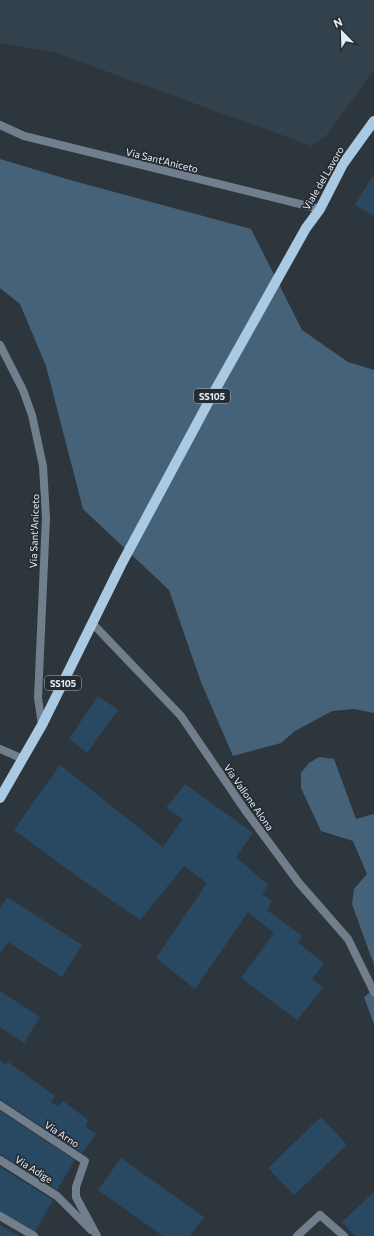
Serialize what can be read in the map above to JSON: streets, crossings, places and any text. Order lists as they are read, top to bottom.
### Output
{
  "streets": {
    "main road": ["Viale del Lavoro", "SS105"],
    "street": [
      "Via Sant'Aniceto",
      "Via Vallone Alona",
      "Via Arno",
      "Via Adige"
    ]
  },
  "crossings": [
    ["Via Sant'Aniceto", "Viale del Lavoro"],
    ["Via Sant'Aniceto", "SS105"],
    ["Viale del Lavoro", "SS105"],
    ["SS105", "Via Vallone Alona"],
    ["Via Arno", "Via Adige"]
  ],
  "north": "top left"
}
